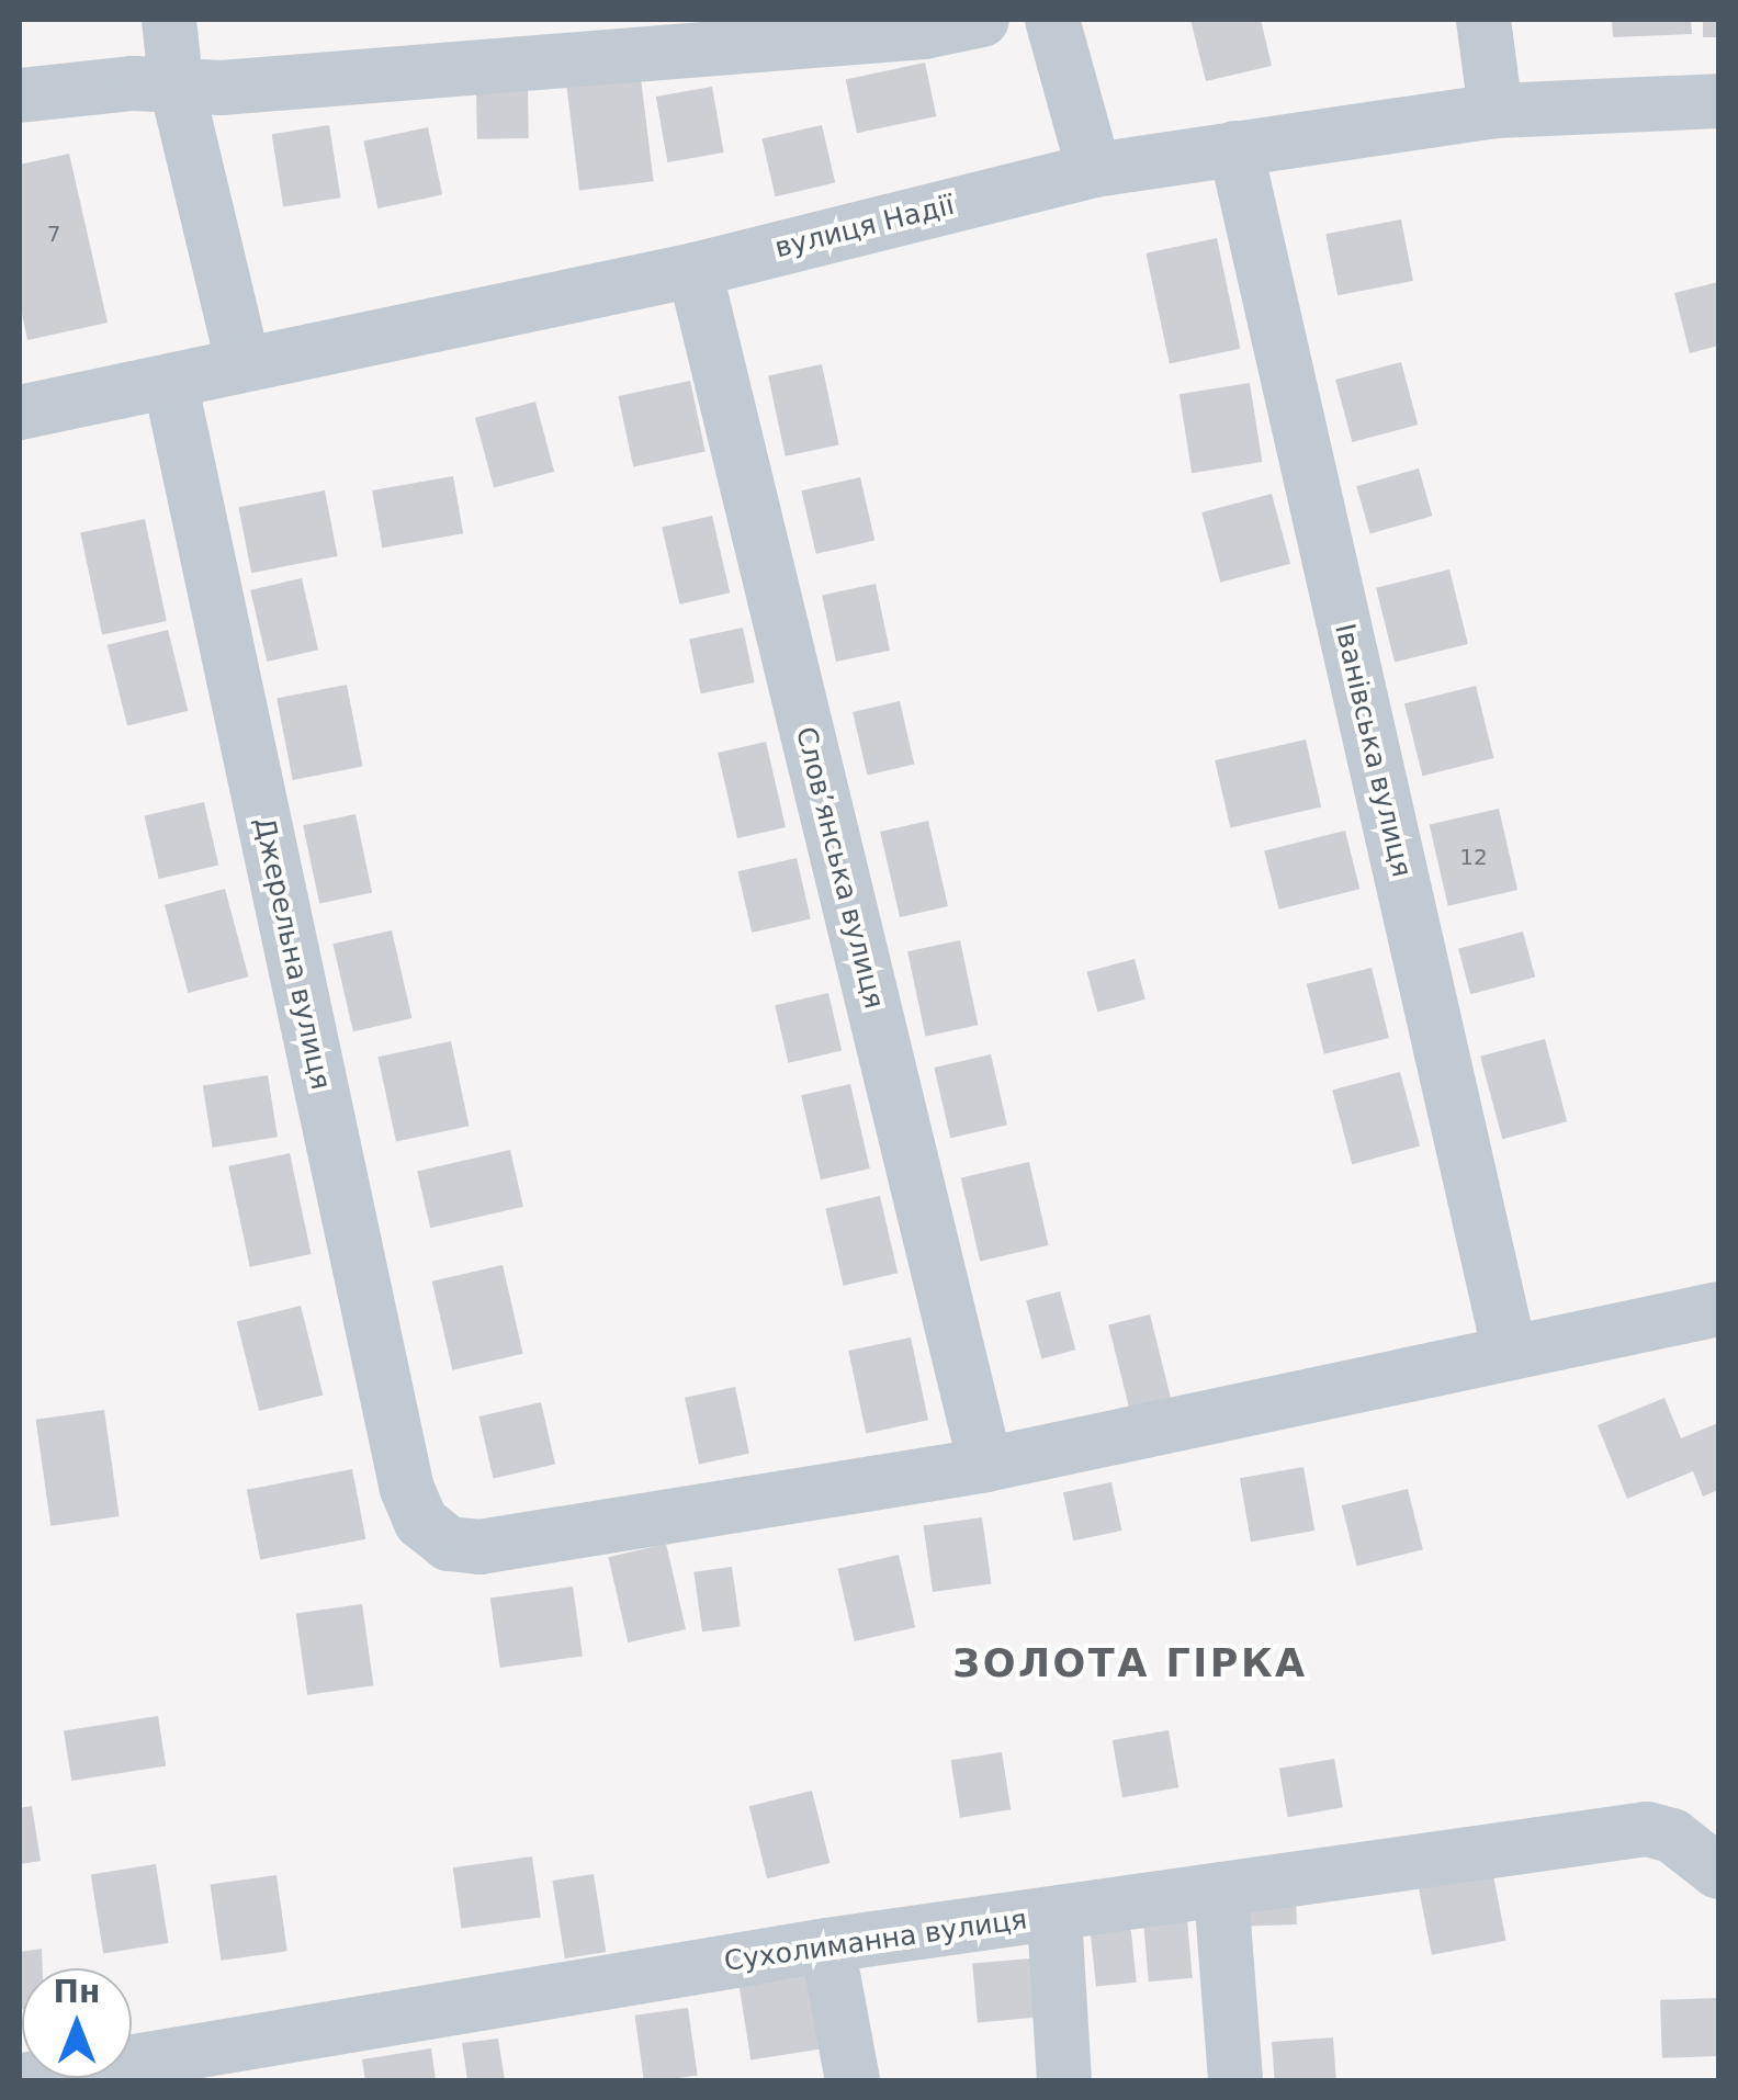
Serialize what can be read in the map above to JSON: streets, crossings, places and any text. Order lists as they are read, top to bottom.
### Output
{
  "streets": {
    "street": [
      "вулиця Надії",
      "Іванівська вулиця",
      "Словʼянська вулиця",
      "Джерельна вулиця",
      "Сухолиманна вулиця"
    ]
  },
  "crossings": [
    ["вулиця Надії", "Іванівська вулиця"],
    ["вулиця Надії", "Словʼянська вулиця"],
    ["вулиця Надії", "Джерельна вулиця"],
    ["Словʼянська вулиця", "Джерельна вулиця"]
  ],
  "districts": ["ЗОЛОТА ГІРКА"],
  "house_numbers": ["7", "12"],
  "north": "top"
}
